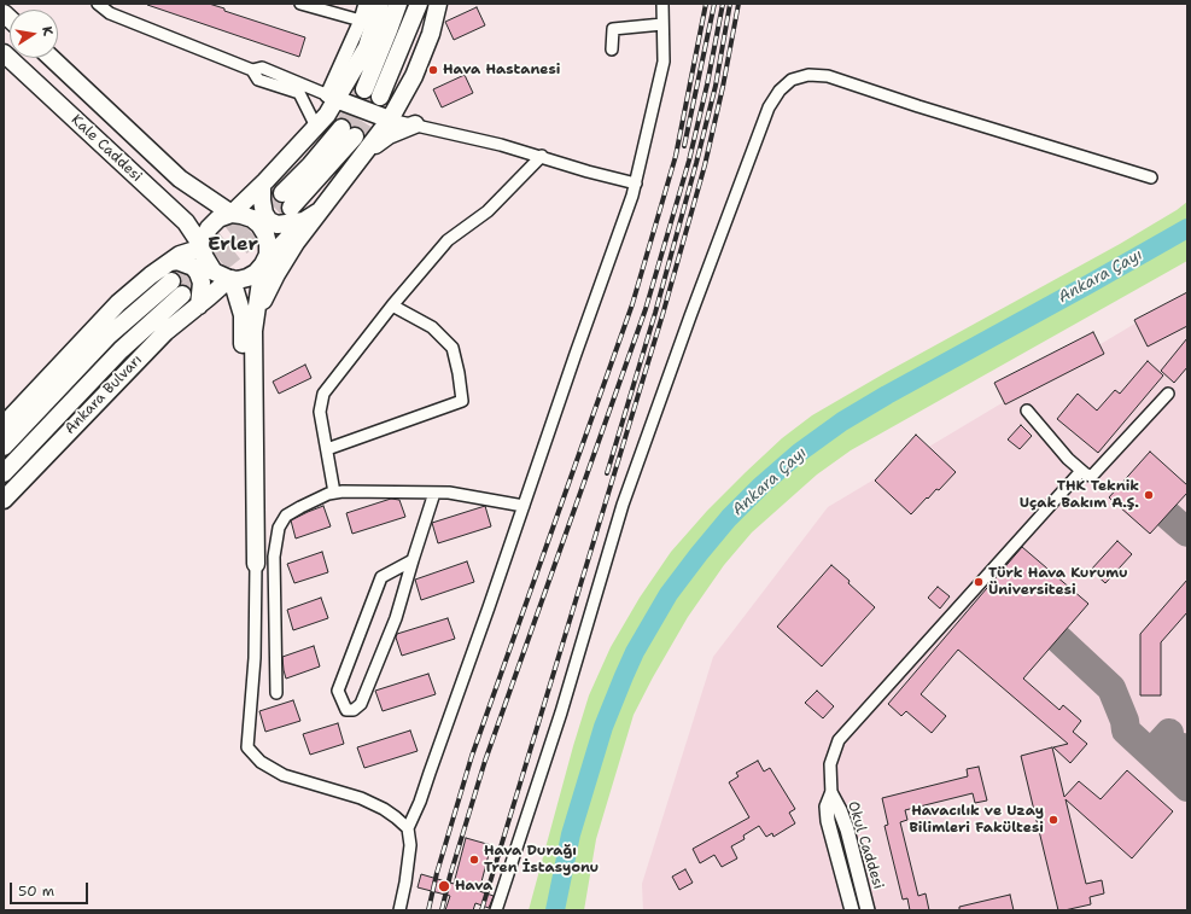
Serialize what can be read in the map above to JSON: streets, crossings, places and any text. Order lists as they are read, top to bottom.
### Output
{
  "streets": {
    "main road": ["Kale Caddesi", "Ankara Bulvarı"],
    "street": ["Okul Caddesi"]
  },
  "crossings": [
    ["Kale Caddesi", "Ankara Bulvarı"]
  ],
  "districts": ["Erler"],
  "water": ["Ankara Çayı"],
  "places": [
    "Hava Hastanesi",
    "THK Teknik Uçak Bakım A.Ş.",
    "Türk Hava Kurumu Üniversitesi",
    "Havacılık ve Uzay Bilimleri Fakültesi",
    "Hava Durağı Tren İstasyonu",
    "Hava"
  ],
  "scale_bar": "50 m",
  "north": "right"
}
